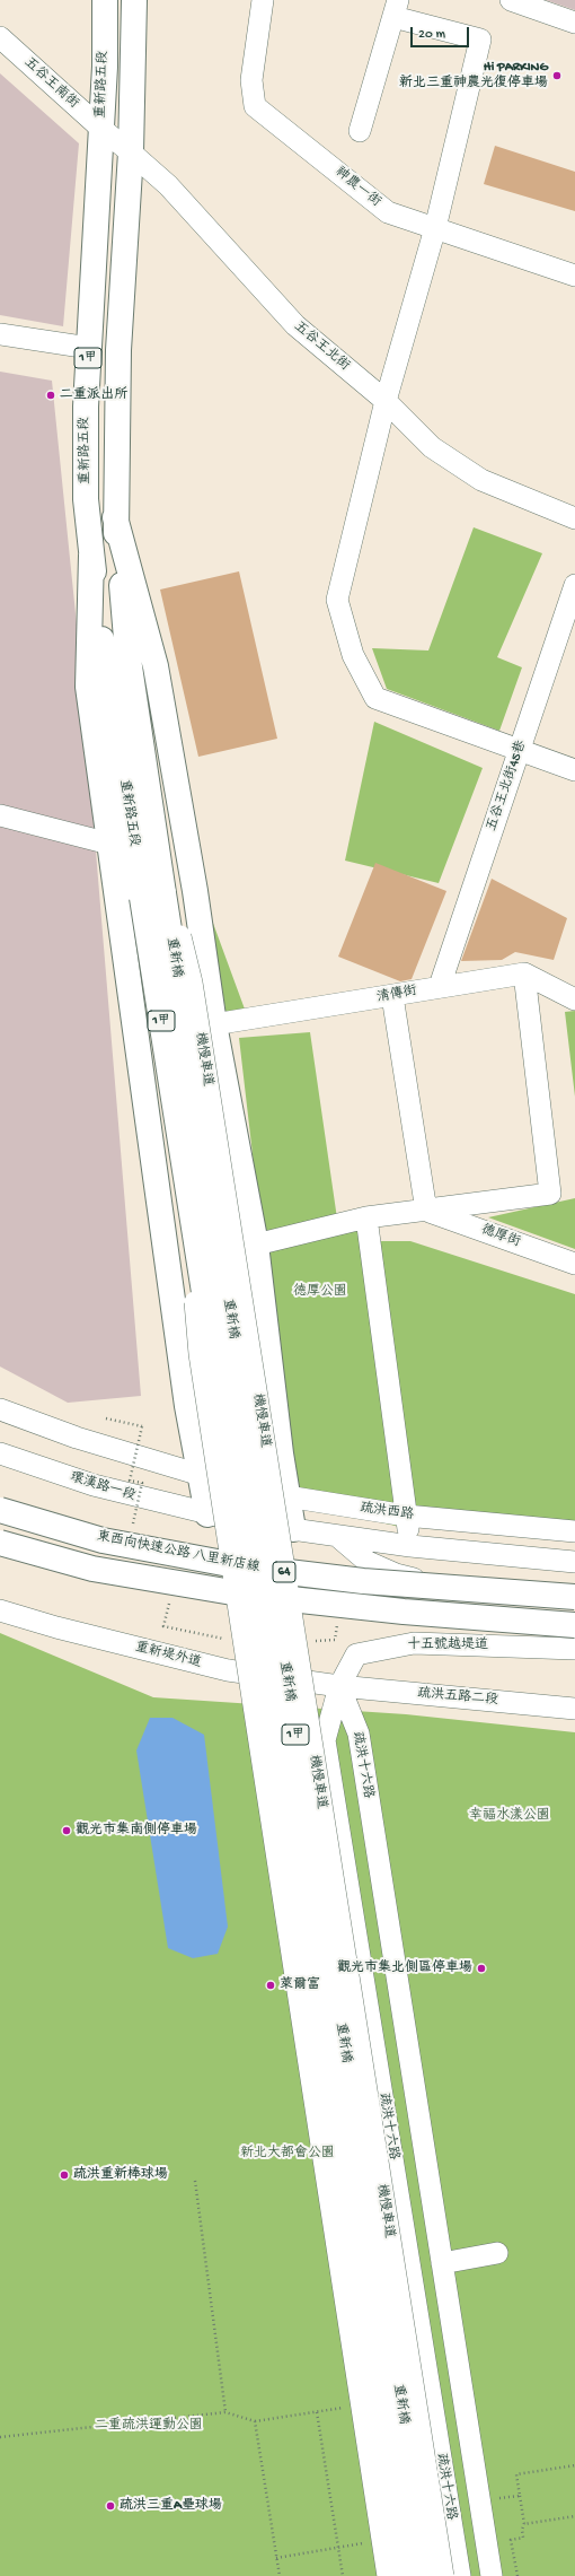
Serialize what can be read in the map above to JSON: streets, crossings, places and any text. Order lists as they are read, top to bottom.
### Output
{
  "streets": {
    "main road": [
      "重新路五段",
      "1甲",
      "重新橋",
      "東西向快速公路 八里新店線",
      "64"
    ],
    "street": [
      "五谷王南街",
      "神農一街",
      "五谷王北街",
      "五谷王北街45巷",
      "清傳街",
      "機慢車道",
      "德厚街",
      "環漢路一段",
      "疏洪西路",
      "十五號越堤道",
      "重新堤外道",
      "疏洪五路二段",
      "疏洪十六路"
    ]
  },
  "crossings": [
    ["五谷王南街", "重新路五段"],
    ["五谷王南街", "五谷王北街"],
    ["重新路五段", "五谷王北街"],
    ["重新路五段", "重新橋"],
    ["重新路五段", "機慢車道"],
    ["五谷王北街45巷", "清傳街"],
    ["重新橋", "機慢車道"],
    ["十五號越堤道", "重新堤外道"],
    ["十五號越堤道", "疏洪五路二段"],
    ["十五號越堤道", "疏洪十六路"],
    ["重新堤外道", "疏洪五路二段"],
    ["重新堤外道", "疏洪十六路"],
    ["疏洪五路二段", "疏洪十六路"]
  ],
  "parks": [
    "德厚公園",
    "幸福水漾公園",
    "新北大都會公園",
    "二重疏洪運動公園"
  ],
  "places": [
    "Hi PARKING 新北三重神農光復停車場",
    "二重派出所",
    "觀光市集南側停車場",
    "觀光市集北側區停車場",
    "萊爾富",
    "疏洪重新棒球場",
    "疏洪三重A壘球場"
  ],
  "scale_bar": "20 m"
}
